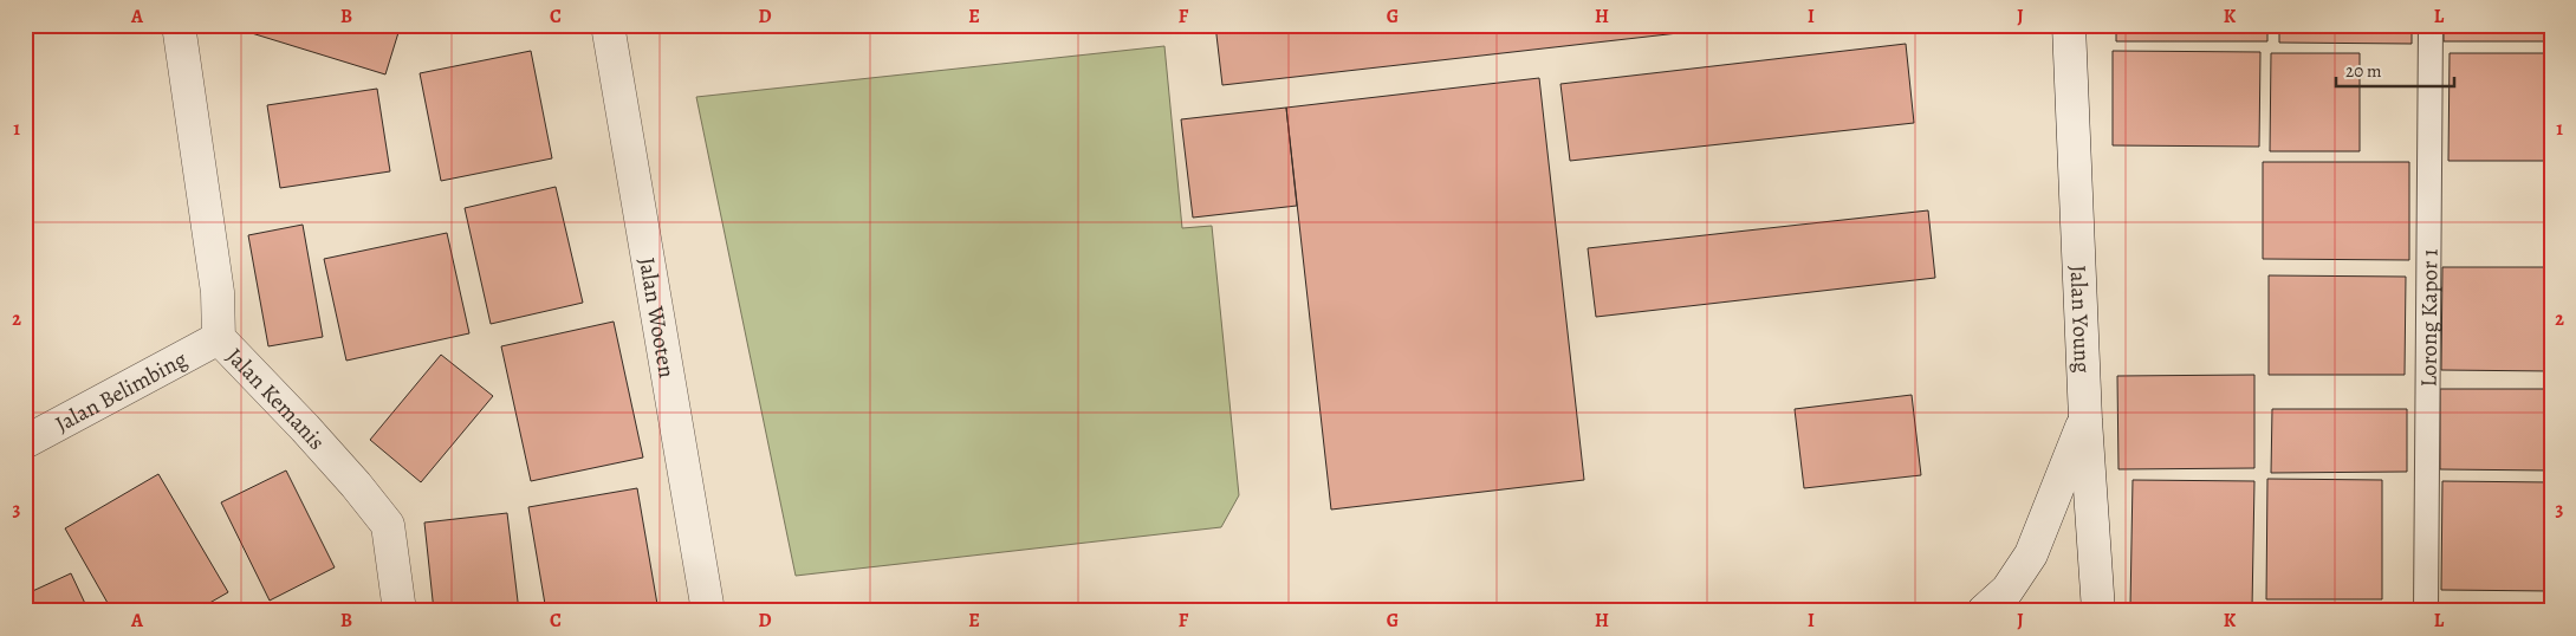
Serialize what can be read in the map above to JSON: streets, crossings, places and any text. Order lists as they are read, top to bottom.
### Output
{
  "streets": {
    "street": [
      "Jalan Wooten",
      "Jalan Young",
      "Jalan Belimbing",
      "Jalan Kemanis"
    ],
    "lane": ["Lorong Kapor 1"]
  },
  "crossings": [
    ["Jalan Belimbing", "Jalan Kemanis"]
  ],
  "scale_bar": "20 m",
  "grid": {
    "columns": [
      "A",
      "B",
      "C",
      "D",
      "E",
      "F",
      "G",
      "H",
      "I",
      "J",
      "K",
      "L"
    ],
    "rows": ["1", "2", "3"]
  }
}
